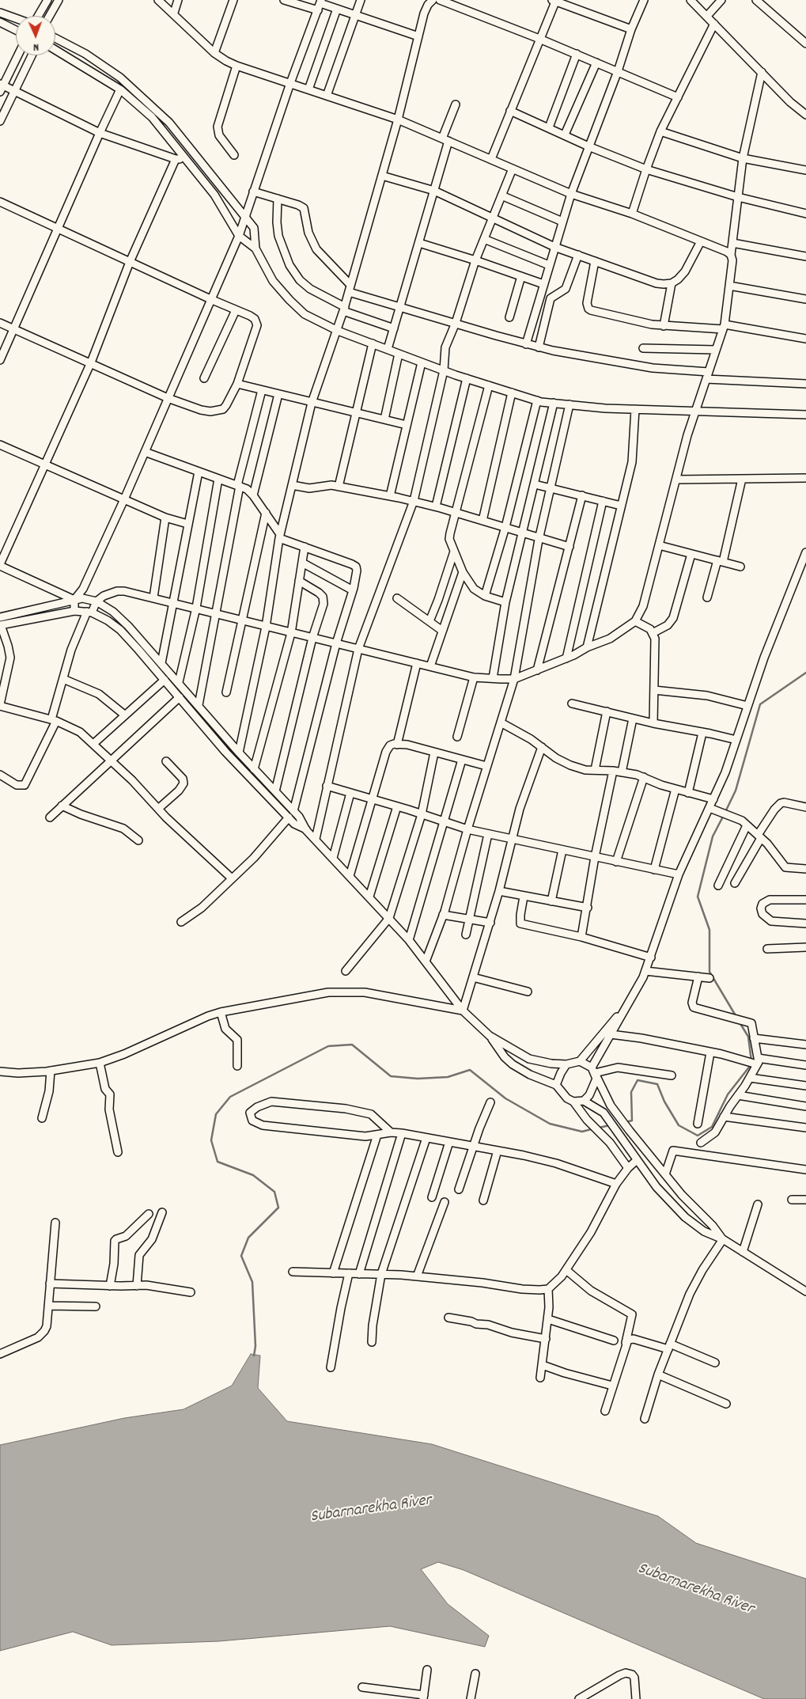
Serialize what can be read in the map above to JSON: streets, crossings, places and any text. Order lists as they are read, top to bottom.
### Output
{
  "water": ["Subarnarekha River"],
  "north": "bottom"
}
